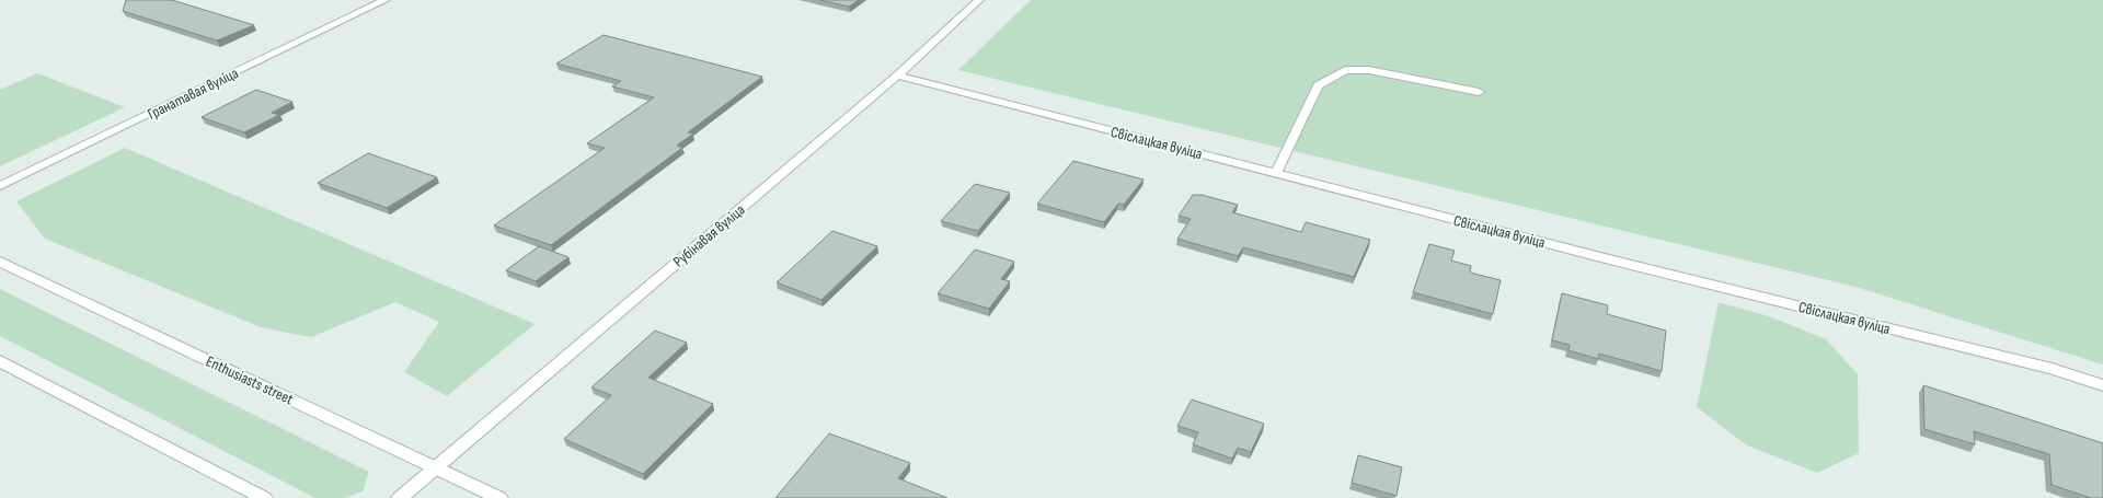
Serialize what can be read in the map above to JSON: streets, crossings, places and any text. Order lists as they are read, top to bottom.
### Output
{
  "streets": {
    "street": [
      "Гранатавая вуліца",
      "Свіслацкая вуліца",
      "Рубінавая вуліца",
      "Enthusiasts street"
    ]
  },
  "crossings": [
    ["Свіслацкая вуліца", "Рубінавая вуліца"],
    ["Рубінавая вуліца", "Enthusiasts street"]
  ]
}
